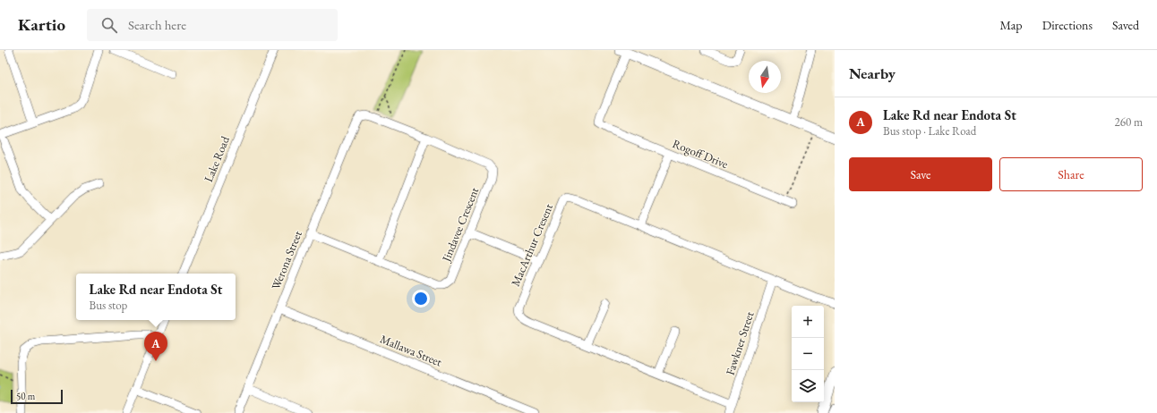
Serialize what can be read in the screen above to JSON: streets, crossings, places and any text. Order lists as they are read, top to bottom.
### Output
{
  "streets": {
    "street": [
      "Rogoff Drive",
      "Lake Road",
      "Jindavee Crescent",
      "MacArthur Cresent",
      "Werona Street",
      "Fawkner Street",
      "Mallawa Street"
    ]
  },
  "crossings": [
    ["Jindavee Crescent", "Werona Street"],
    ["MacArthur Cresent", "Fawkner Street"],
    ["Werona Street", "Mallawa Street"]
  ],
  "scale_bar": "50 m",
  "north": "bottom",
  "page": {
    "header": "Kartio",
    "search": "Search here",
    "nav": ["Map", "Directions", "Saved"],
    "heading": "Nearby",
    "list": [
      {
        "mark": "A",
        "name": "Lake Rd near Endota St",
        "note": "Bus stop · Lake Road",
        "value": "260 m"
      }
    ],
    "buttons": ["Save", "Share"],
    "popup": ["Lake Rd near Endota St", "Bus stop"],
    "map_buttons": ["+", "−"],
    "pins": "A",
    "scale": "50 m"
  }
}
